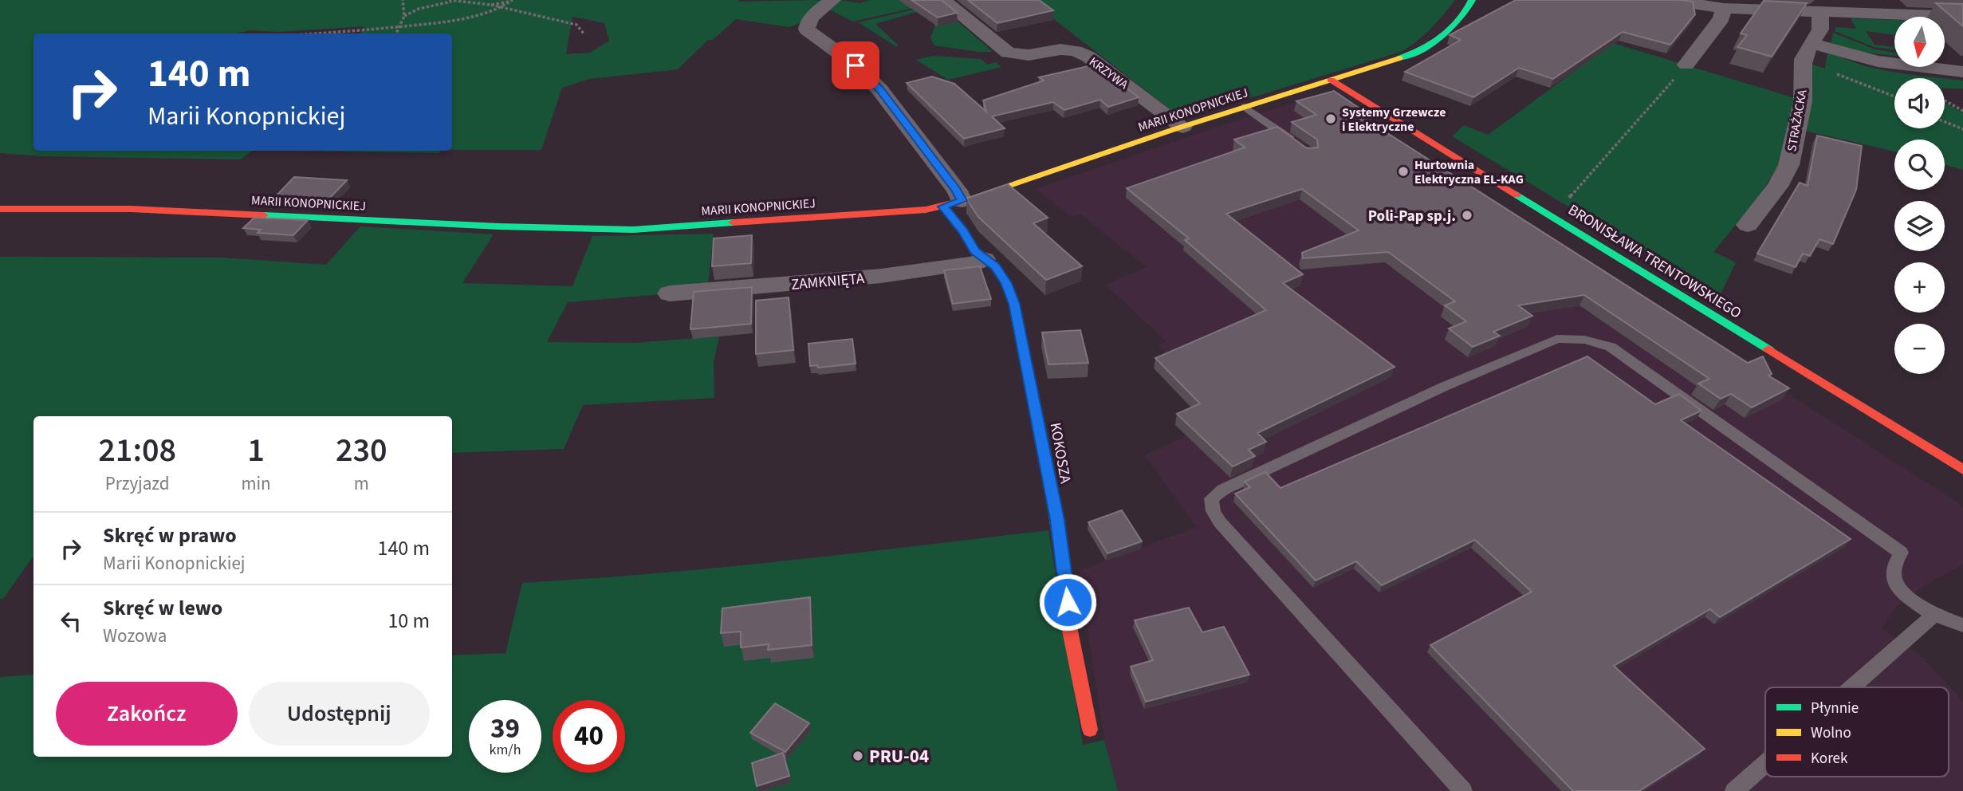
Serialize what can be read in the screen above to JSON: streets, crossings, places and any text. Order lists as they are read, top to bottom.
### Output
{
  "streets": {
    "street": [
      "KRZYWA",
      "MARII KONOPNICKIEJ",
      "STRAŻACKA",
      "BRONISŁAWA TRENTOWSKIEGO",
      "ZAMKNIĘTA",
      "KOKOSZA"
    ]
  },
  "crossings": [
    ["KRZYWA", "MARII KONOPNICKIEJ"],
    ["MARII KONOPNICKIEJ", "BRONISŁAWA TRENTOWSKIEGO"],
    ["MARII KONOPNICKIEJ", "KOKOSZA"],
    ["ZAMKNIĘTA", "KOKOSZA"]
  ],
  "places": [
    "Systemy Grzewcze i Elektryczne",
    "Hurtownia Elektryczna EL-KAG",
    "Poli-Pap sp.j.",
    "PRU-04"
  ],
  "legend": ["Płynnie", "Wolno", "Korek"],
  "north": "bottom",
  "page": {
    "map_buttons": ["+", "−"],
    "turn": ["140 m", "Marii Konopnickiej"],
    "eta": [
      "21:08",
      "Przyjazd",
      "1",
      "min",
      "230",
      "m"
    ],
    "list": [
      {
        "name": "Skręć w prawo",
        "note": "Marii Konopnickiej",
        "value": "140 m"
      },
      {
        "name": "Skręć w lewo",
        "note": "Wozowa",
        "value": "10 m"
      }
    ],
    "buttons": ["Zakończ", "Udostępnij"],
    "speed": "39 km/h",
    "limit": "40"
  }
}
